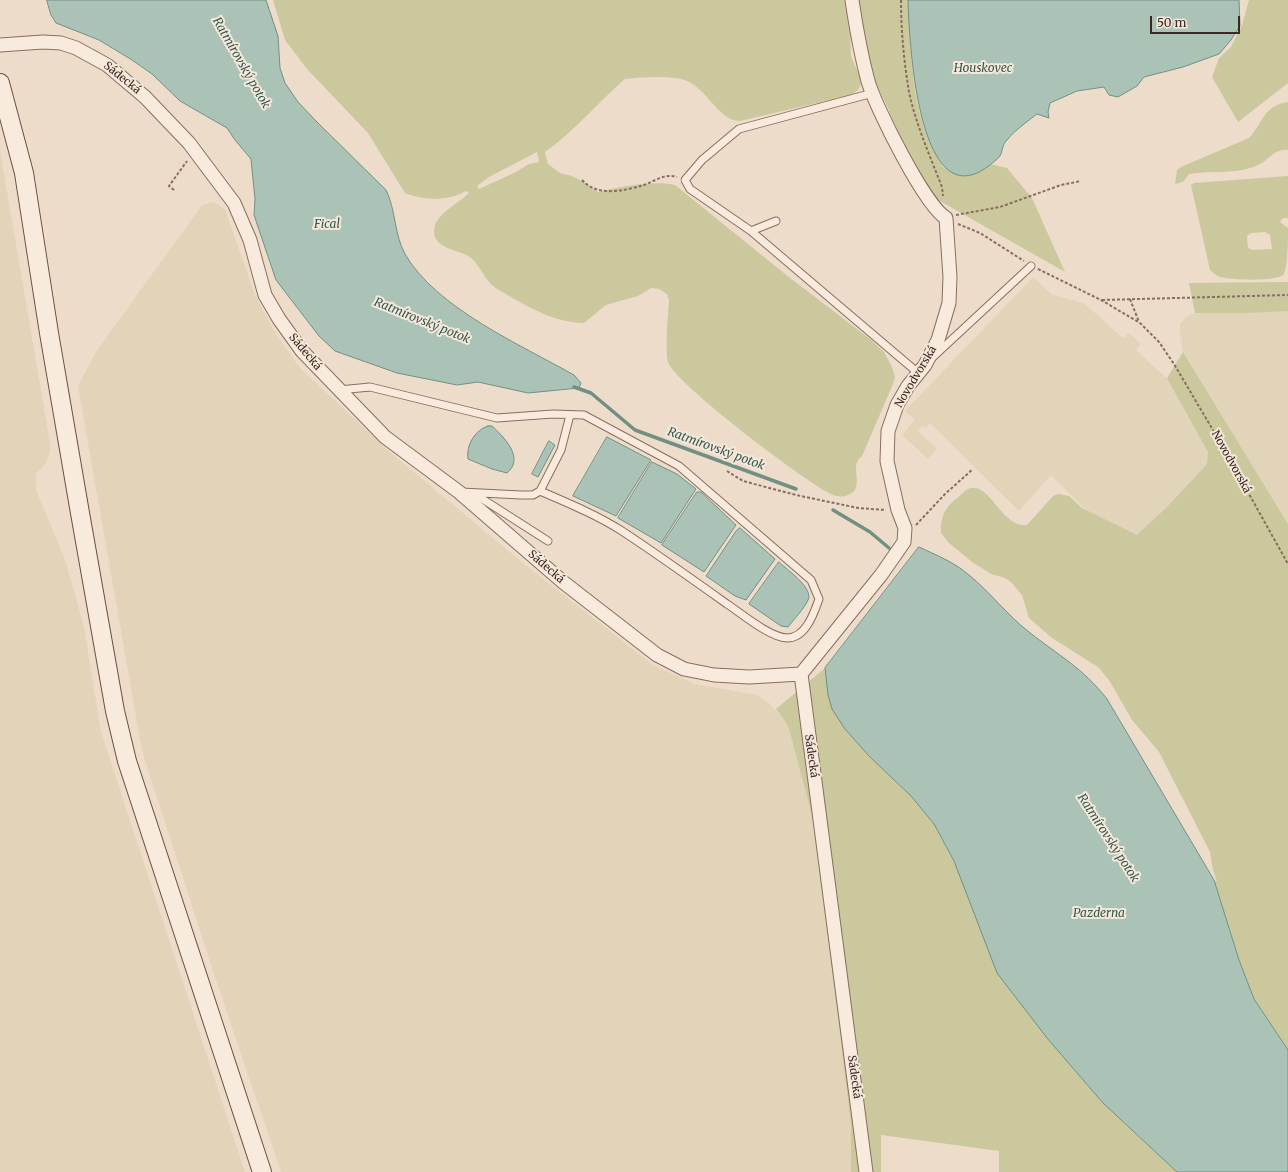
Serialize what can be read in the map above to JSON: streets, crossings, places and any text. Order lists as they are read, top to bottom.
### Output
{
  "streets": {
    "street": ["Sádecká", "Novodvorská"]
  },
  "water": [
    "Ratmírovský potok",
    "Houskovec",
    "Fical",
    "Pazderna"
  ],
  "scale_bar": "50 m"
}
